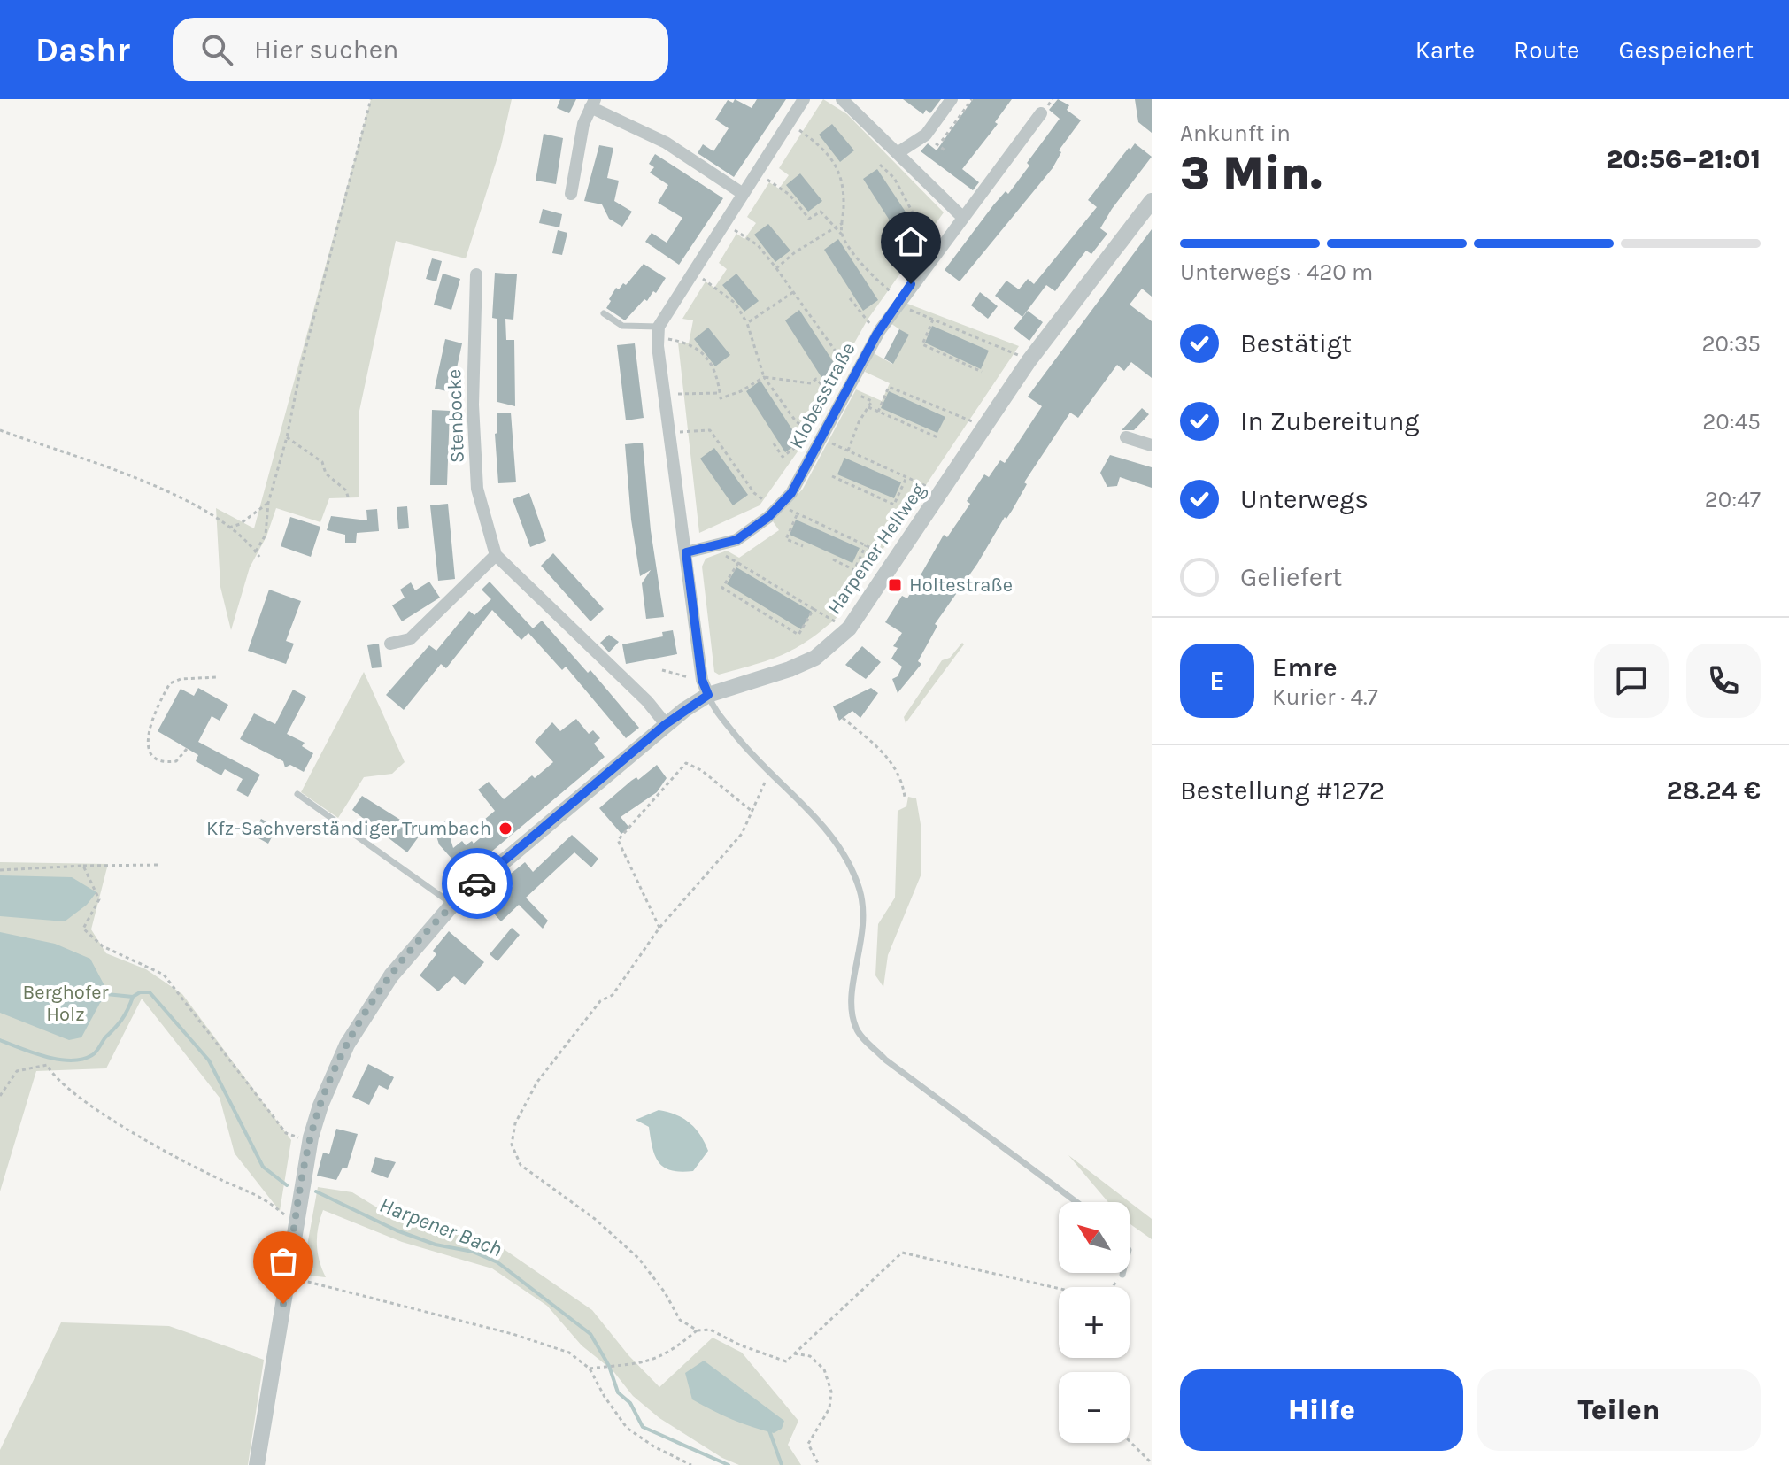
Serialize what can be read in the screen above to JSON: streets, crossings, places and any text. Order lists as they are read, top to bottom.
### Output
{
  "streets": {
    "street": ["Klobesstraße", "Stenbocke", "Harpener Hellweg"]
  },
  "water": ["Harpener Bach"],
  "parks": ["Berghofer Holz"],
  "places": {
    "transit": ["Holtestraße"],
    "other": ["Kfz-Sachverständiger Trumbach"]
  },
  "north": "top left",
  "page": {
    "header": "Dashr",
    "search": "Hier suchen",
    "nav": ["Karte", "Route", "Gespeichert"],
    "heading": ["3 Min.", "Ankunft in", "20:56–21:01"],
    "panel": [
      "Emre",
      "Kurier · 4.7",
      "Bestellung #1272",
      "28.24 €"
    ],
    "bar": "Unterwegs · 420 m",
    "list": [
      ["Bestätigt", "20:35"],
      ["In Zubereitung", "20:45"],
      ["Unterwegs", "20:47"],
      "Geliefert"
    ],
    "round": "E",
    "map_buttons": ["+", "−"],
    "buttons": ["Hilfe", "Teilen"]
  }
}
